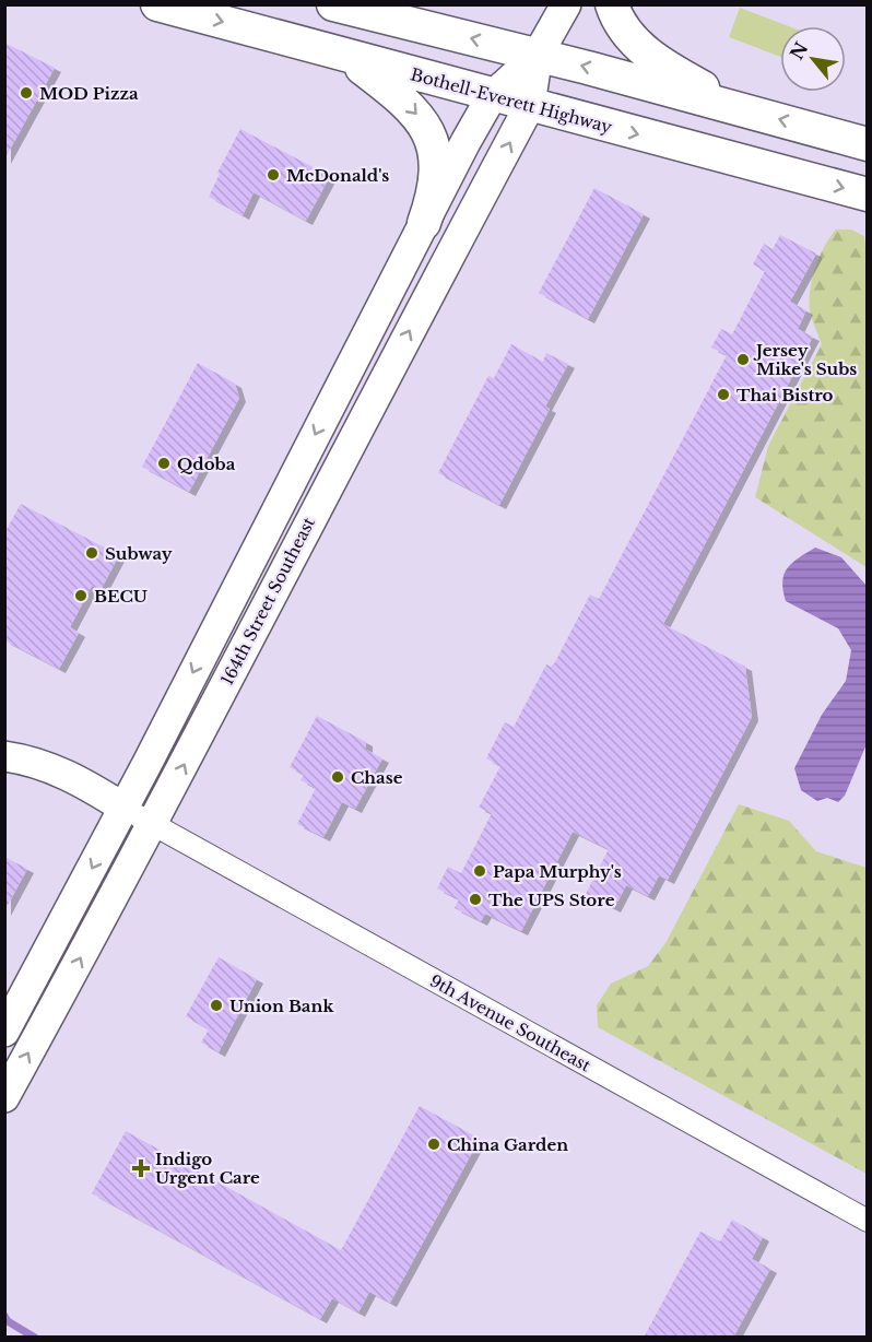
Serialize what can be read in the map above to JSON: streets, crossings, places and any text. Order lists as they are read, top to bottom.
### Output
{
  "streets": {
    "main road": ["Bothell-Everett Highway", "164th Street Southeast"],
    "street": ["9th Avenue Southeast"]
  },
  "crossings": [
    ["Bothell-Everett Highway", "164th Street Southeast"],
    ["164th Street Southeast", "9th Avenue Southeast"]
  ],
  "places": {
    "other": [
      "MOD Pizza",
      "McDonald's",
      "Jersey Mike's Subs",
      "Thai Bistro",
      "Qdoba",
      "Subway",
      "BECU",
      "Chase",
      "Papa Murphy's",
      "The UPS Store",
      "Union Bank",
      "China Garden"
    ],
    "health": ["Indigo Urgent Care"]
  },
  "north": "top left"
}
